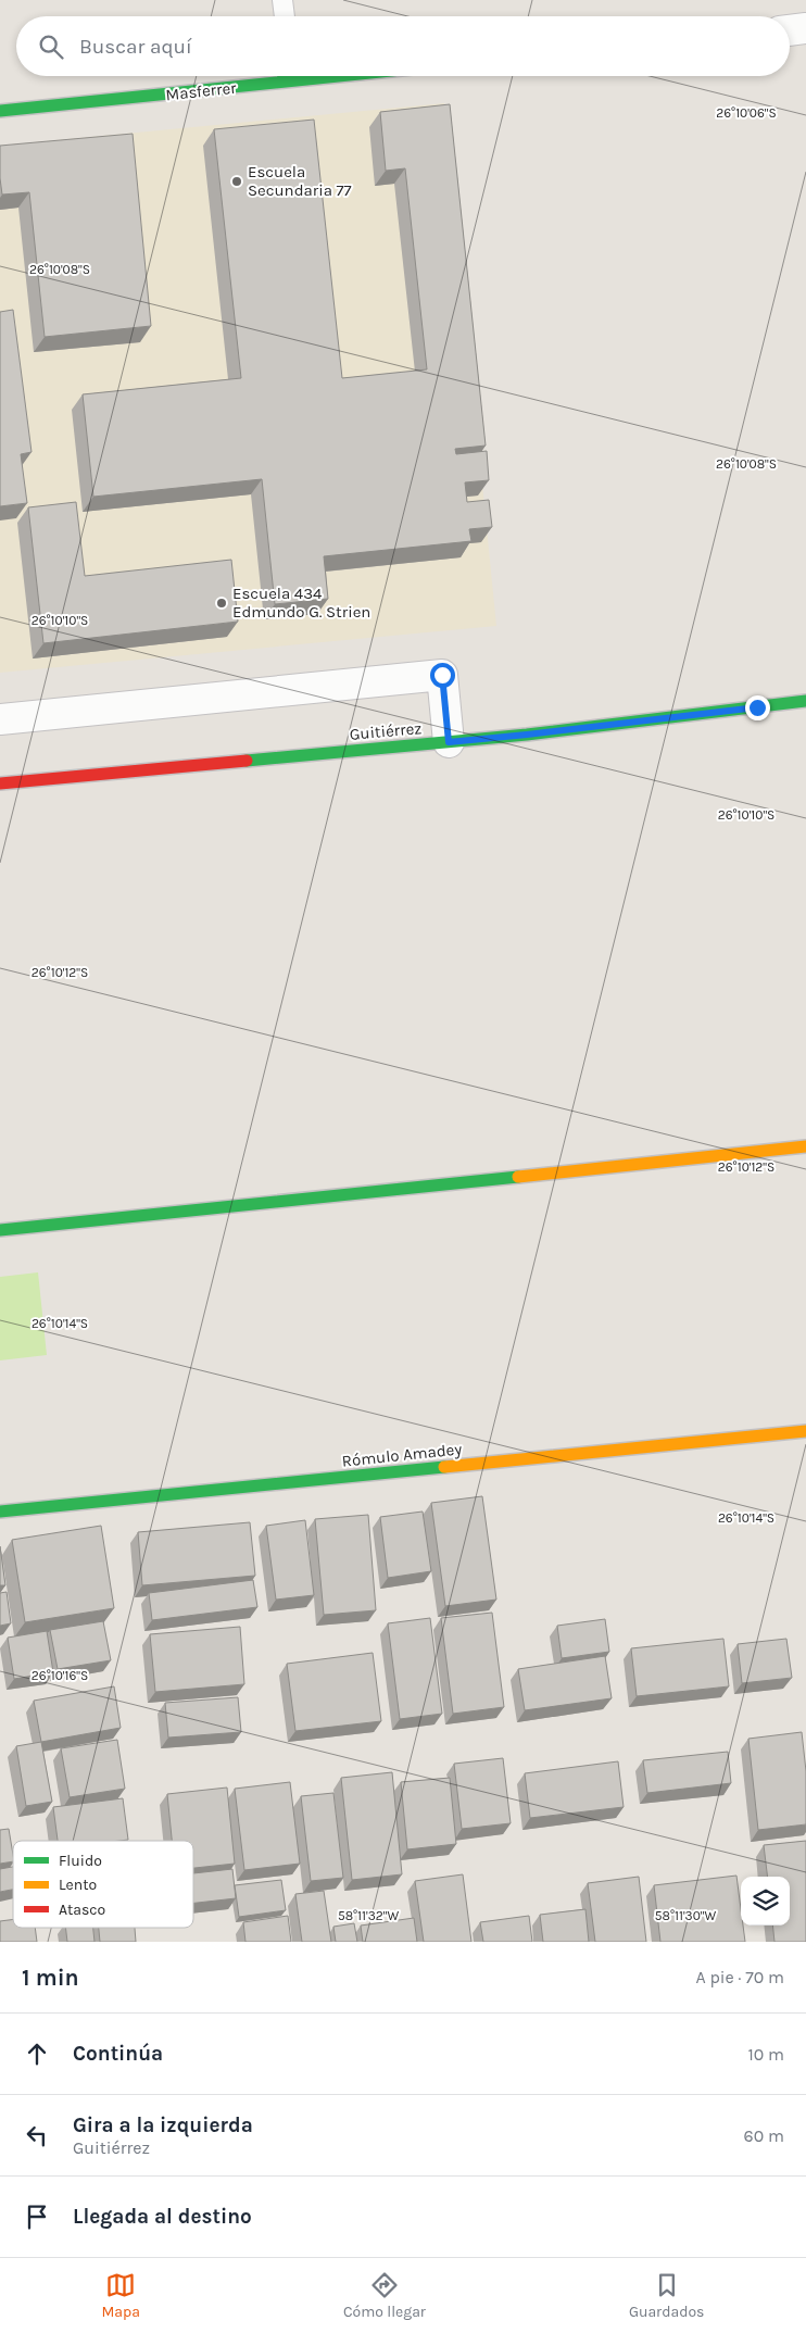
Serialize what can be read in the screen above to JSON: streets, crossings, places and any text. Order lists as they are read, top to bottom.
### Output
{
  "streets": {
    "street": ["Masferrer", "Guitiérrez", "Rómulo Amadey"]
  },
  "places": ["Escuela Secundaria 77", "Escuela 434 Edmundo G. Strien"],
  "legend": ["Fluido", "Lento", "Atasco"],
  "page": {
    "search": "Buscar aquí",
    "heading": ["1 min", "A pie · 70 m"],
    "list": [
      ["Continúa", "10 m"],
      ["Gira a la izquierda", "Guitiérrez", "60 m"],
      "Llegada al destino"
    ],
    "nav": ["Mapa", "Cómo llegar", "Guardados"]
  },
  "coordinates": [
    "26°10'06\"S",
    "26°10'08\"S",
    "26°10'10\"S",
    "26°10'12\"S",
    "26°10'14\"S",
    "26°10'16\"S",
    "58°11'32\"W",
    "58°11'30\"W"
  ]
}
